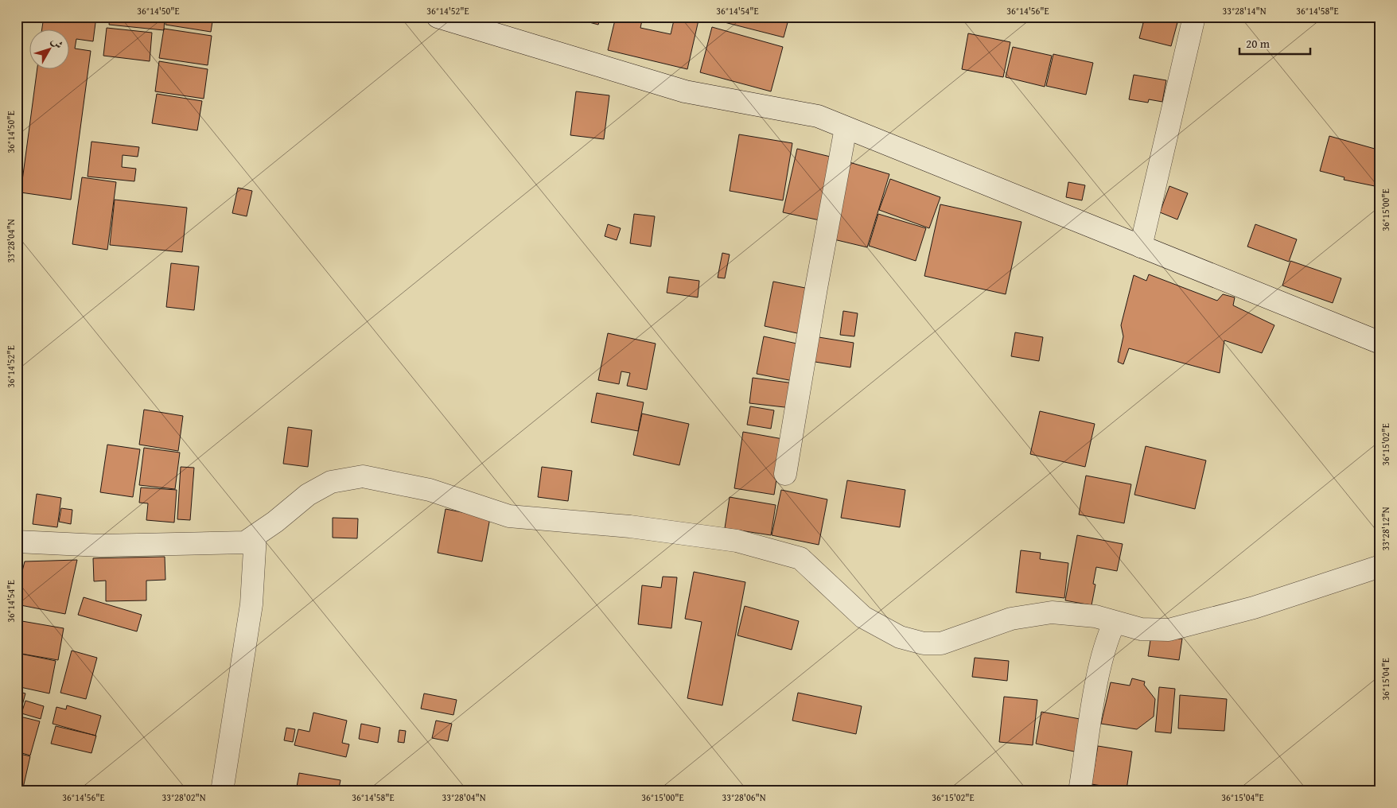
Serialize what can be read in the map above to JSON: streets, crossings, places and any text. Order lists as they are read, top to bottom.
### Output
{
  "scale_bar": "20 m",
  "north": "top right",
  "coordinates": [
    "36°14'50\"E",
    "36°14'52\"E",
    "36°14'54\"E",
    "36°14'56\"E",
    "33°28'14\"N",
    "36°14'58\"E",
    "36°15'00\"E",
    "33°28'04\"N",
    "36°15'02\"E",
    "33°28'12\"N",
    "36°15'04\"E",
    "33°28'02\"N",
    "33°28'06\"N"
  ]
}
